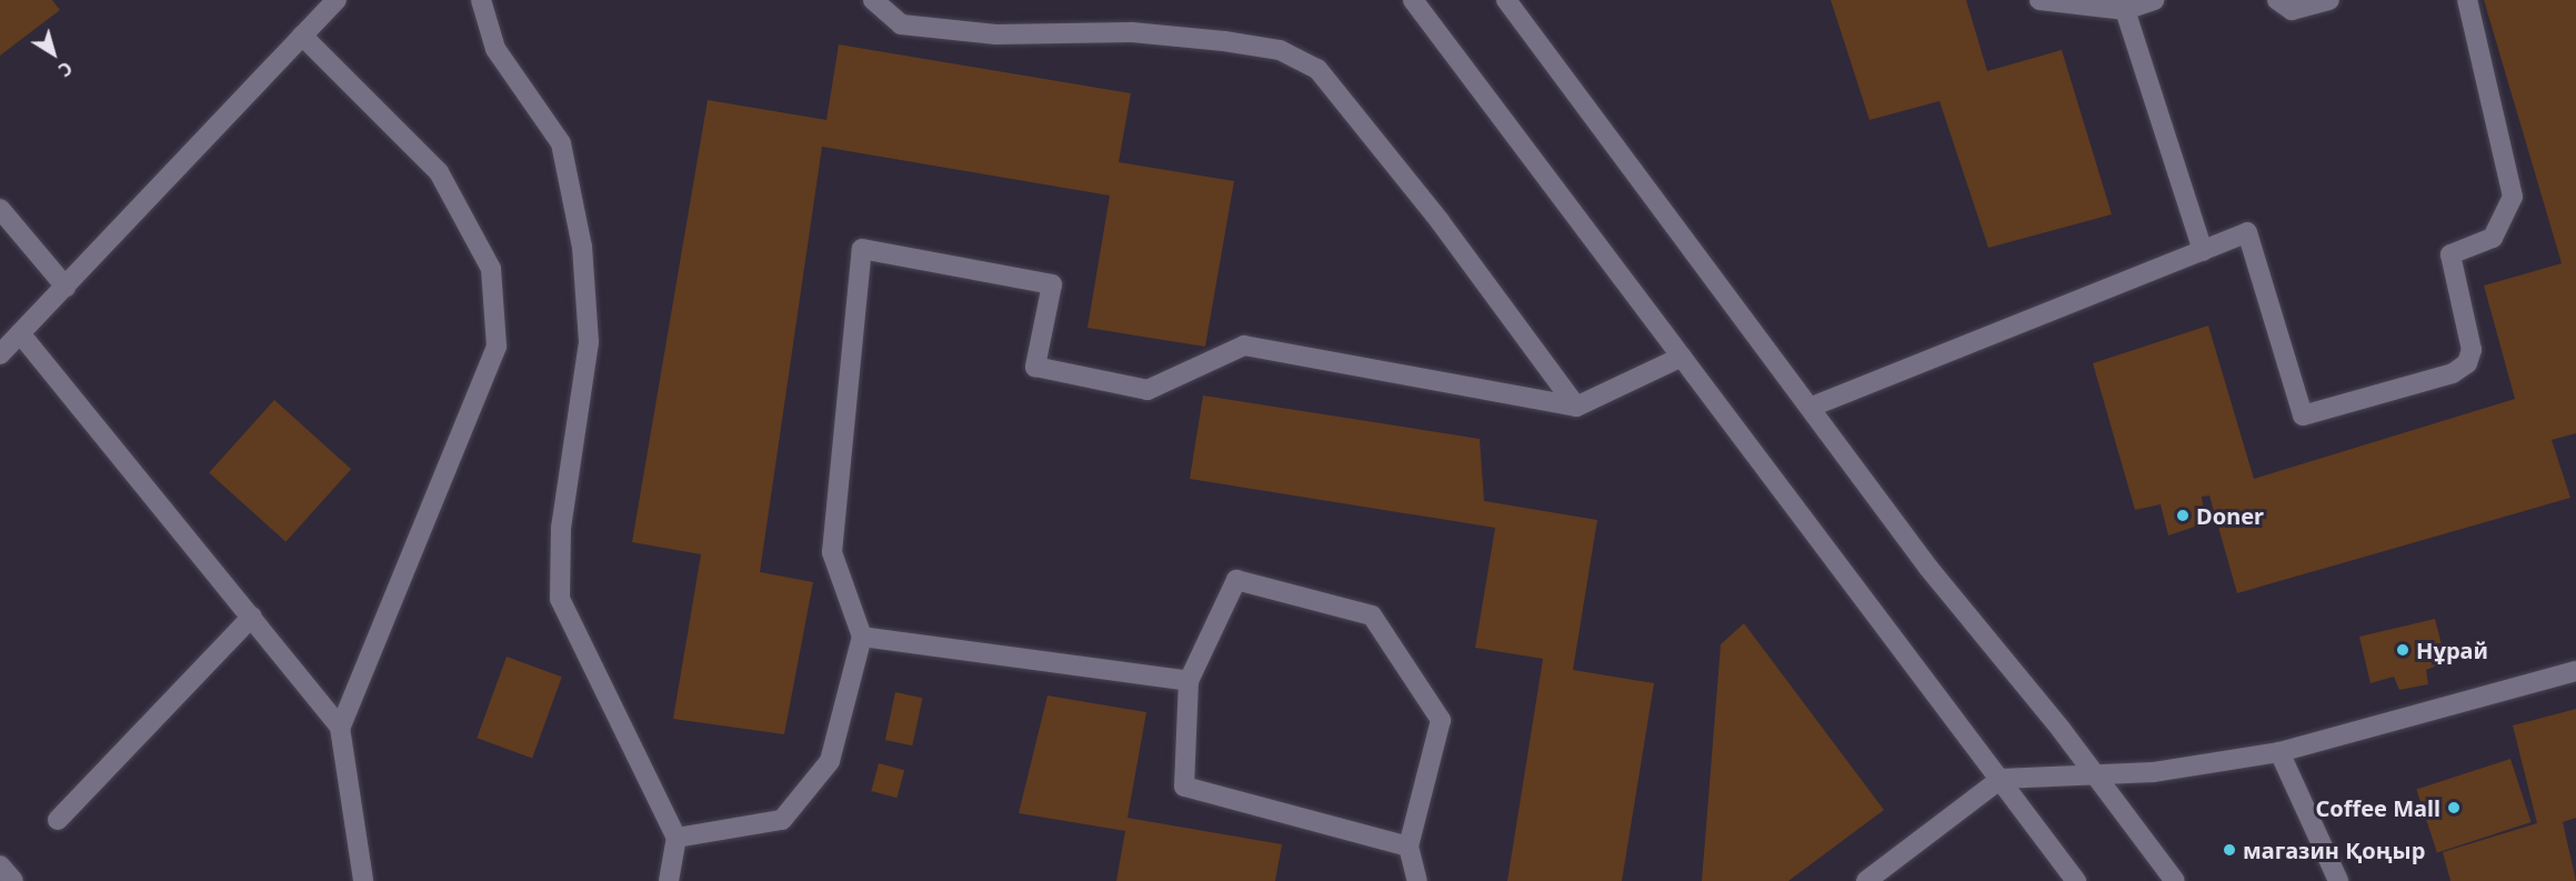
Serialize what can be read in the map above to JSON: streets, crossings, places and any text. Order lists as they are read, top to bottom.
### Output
{
  "places": [
    "Doner",
    "Нұрай",
    "Coffee Mall",
    "магазин Қоңыр"
  ],
  "north": "bottom right"
}
